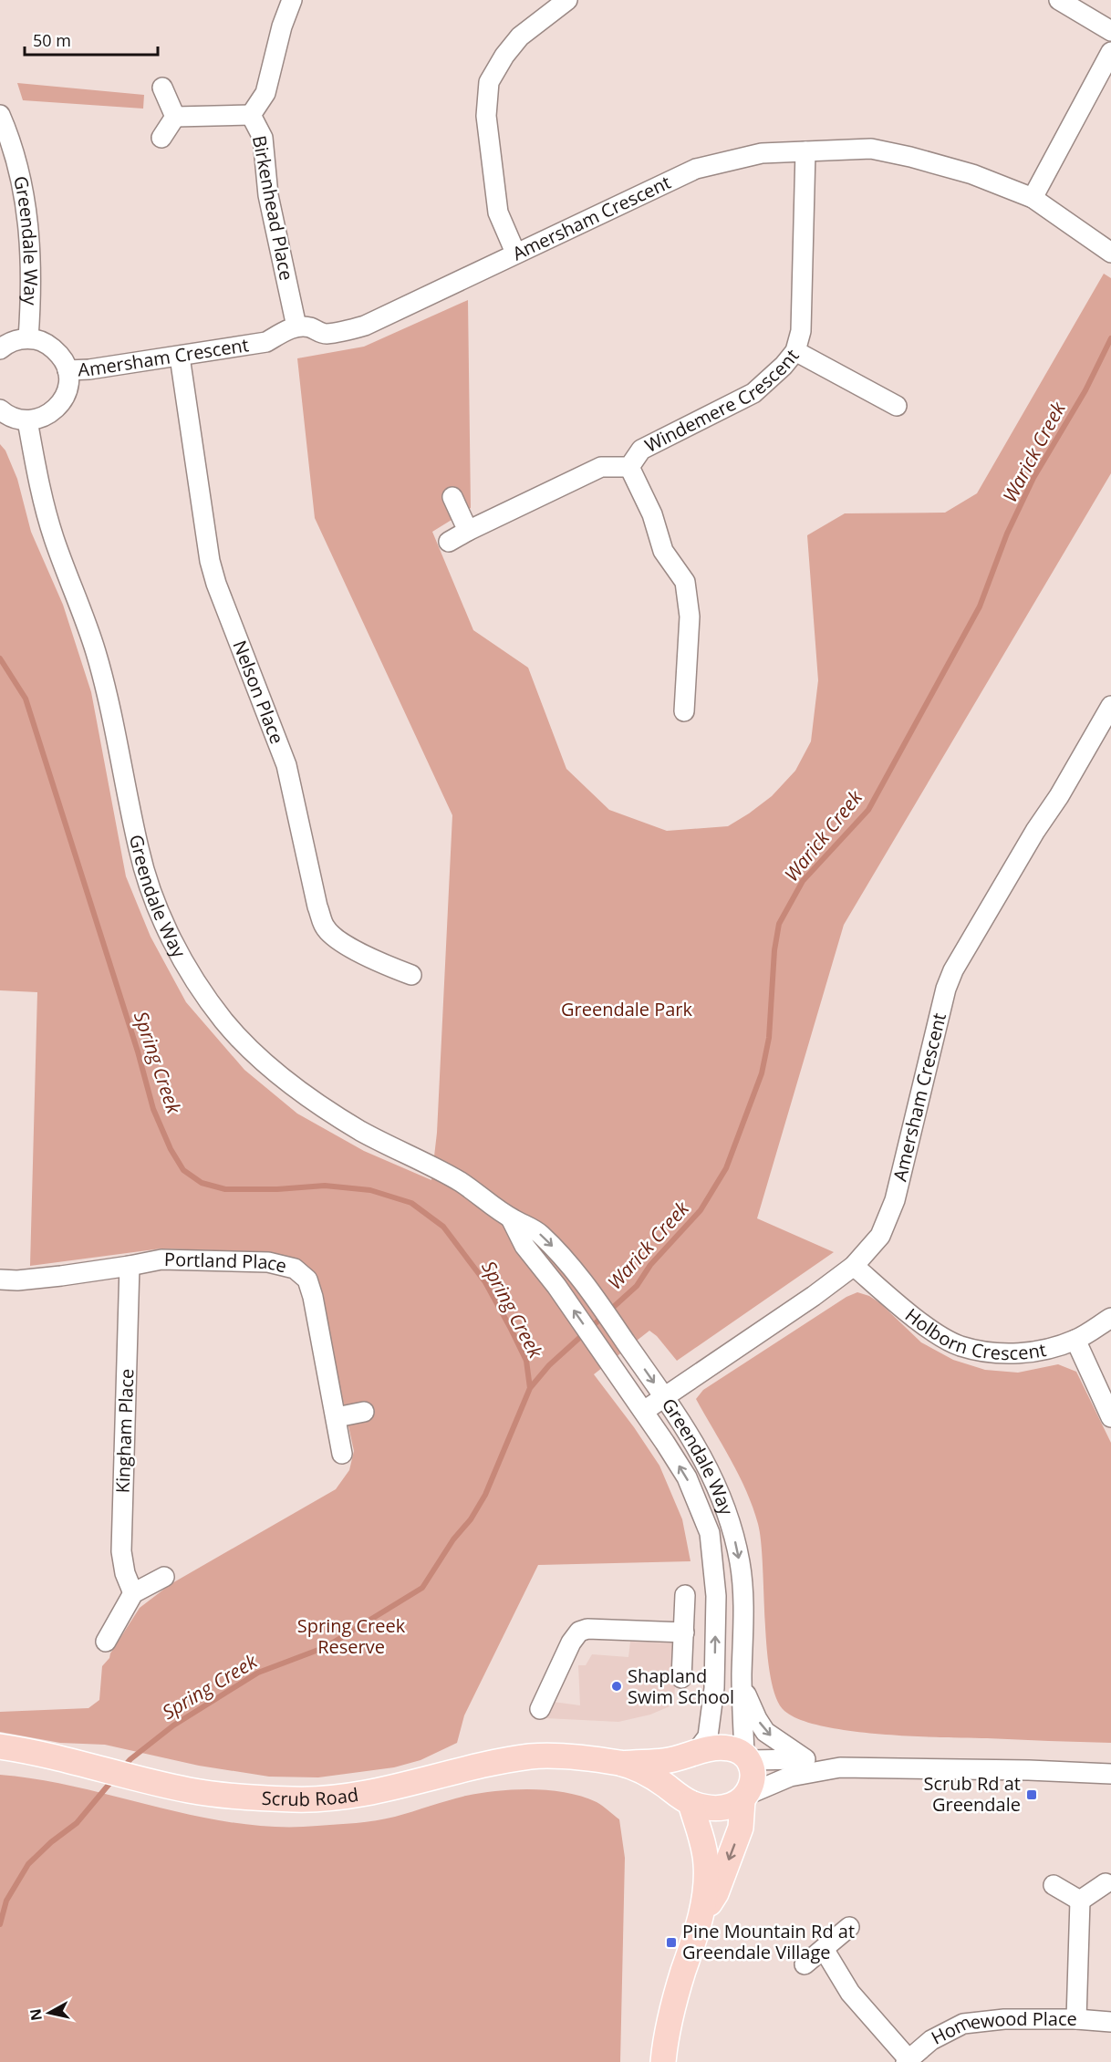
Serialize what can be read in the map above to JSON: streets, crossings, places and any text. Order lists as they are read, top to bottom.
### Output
{
  "streets": {
    "main road": ["Scrub Road"],
    "street": [
      "Birkenhead Place",
      "Amersham Crescent",
      "Greendale Way",
      "Windemere Crescent",
      "Nelson Place",
      "Portland Place",
      "Holborn Crescent",
      "Kingham Place",
      "Homewood Place"
    ]
  },
  "crossings": [
    ["Birkenhead Place", "Amersham Crescent"],
    ["Amersham Crescent", "Greendale Way"],
    ["Amersham Crescent", "Windemere Crescent"],
    ["Amersham Crescent", "Nelson Place"],
    ["Amersham Crescent", "Holborn Crescent"],
    ["Greendale Way", "Scrub Road"],
    ["Portland Place", "Kingham Place"]
  ],
  "water": ["Warick Creek", "Spring Creek"],
  "parks": ["Greendale Park", "Spring Creek Reserve"],
  "places": {
    "other": ["Shapland Swim School"],
    "transit": ["Scrub Rd at Greendale", "Pine Mountain Rd at Greendale Village"]
  },
  "scale_bar": "50 m",
  "north": "left"
}
